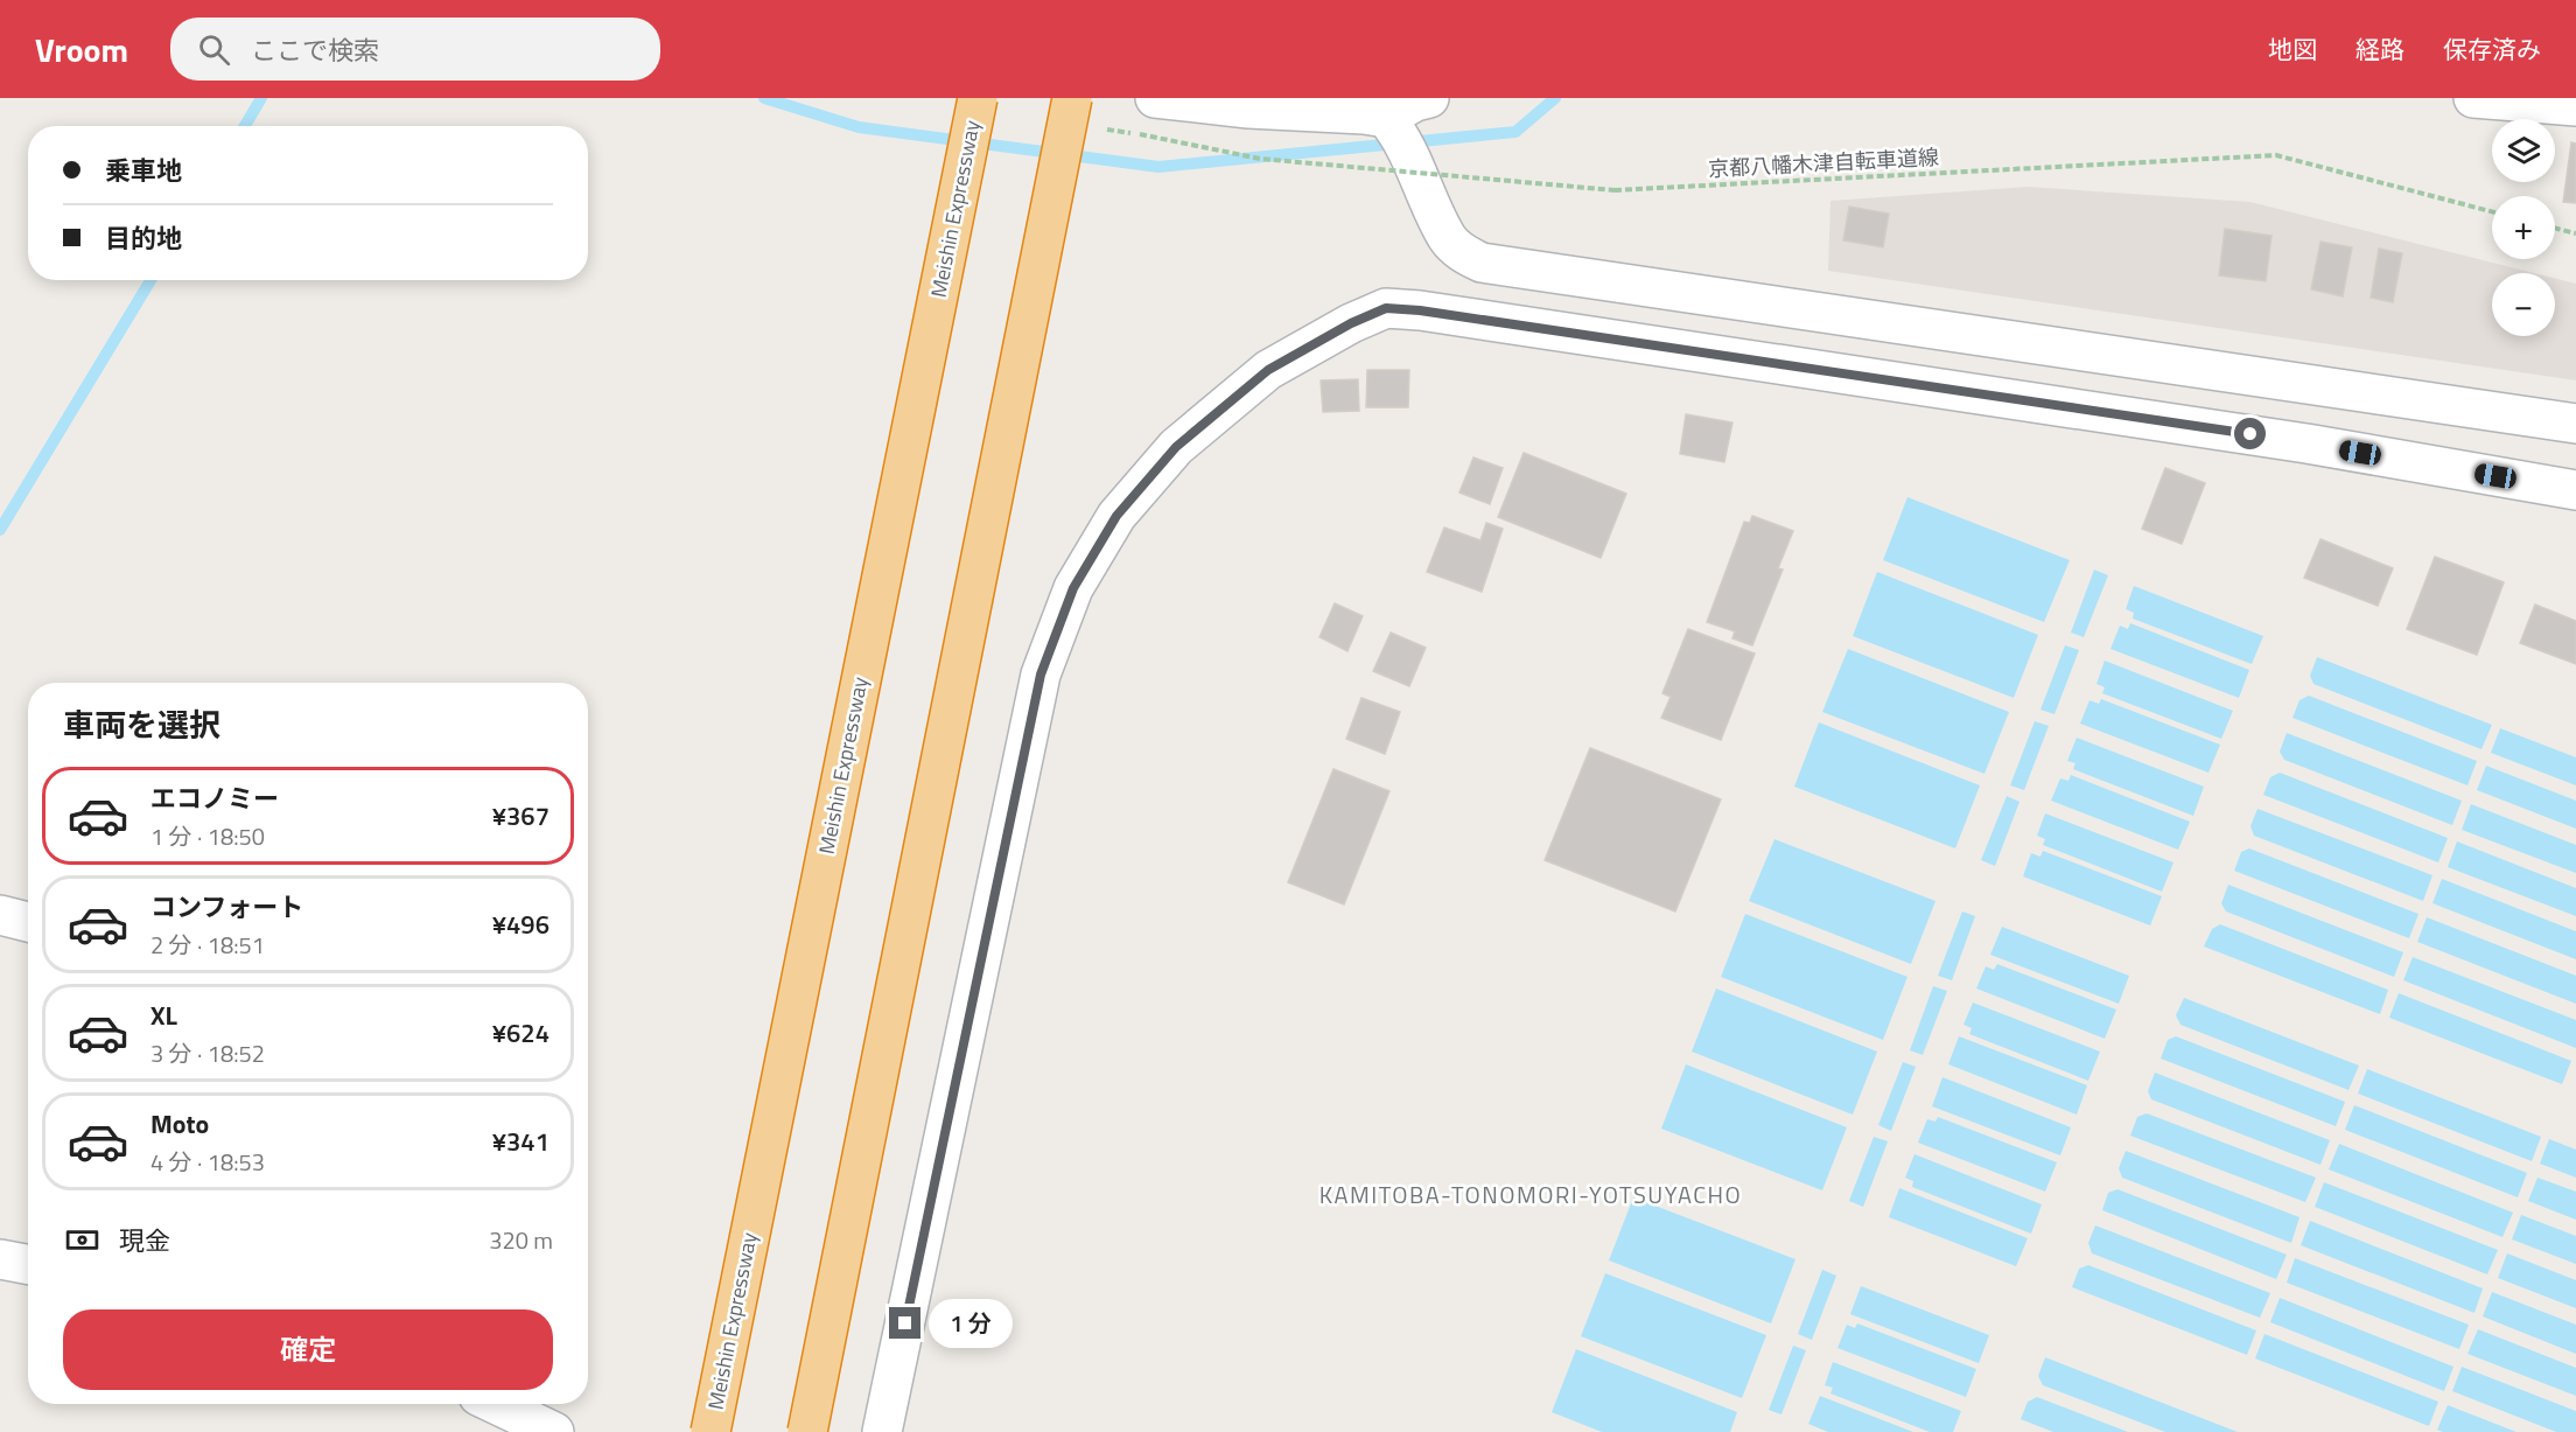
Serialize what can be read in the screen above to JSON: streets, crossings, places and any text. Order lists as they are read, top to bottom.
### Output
{
  "streets": {
    "highway": ["Meishin Expressway"],
    "path": ["京都八幡木津自転車道線"]
  },
  "districts": ["KAMITOBA-TONOMORI-YOTSUYACHO"],
  "page": {
    "header": "Vroom",
    "search": "ここで検索",
    "nav": ["地図", "経路", "保存済み"],
    "map_buttons": ["+", "−"],
    "banner": ["乗車地", "目的地"],
    "heading": "車両を選択",
    "list": [
      {
        "name": "エコノミー",
        "note": "1 分 · 18:50",
        "value": "¥367"
      },
      {
        "name": "コンフォート",
        "note": "2 分 · 18:51",
        "value": "¥496"
      },
      {
        "name": "XL",
        "note": "3 分 · 18:52",
        "value": "¥624"
      },
      {
        "name": "Moto",
        "note": "4 分 · 18:53",
        "value": "¥341"
      }
    ],
    "pay": ["現金", "320 m"],
    "buttons": "確定",
    "bubble": "1 分"
  }
}
